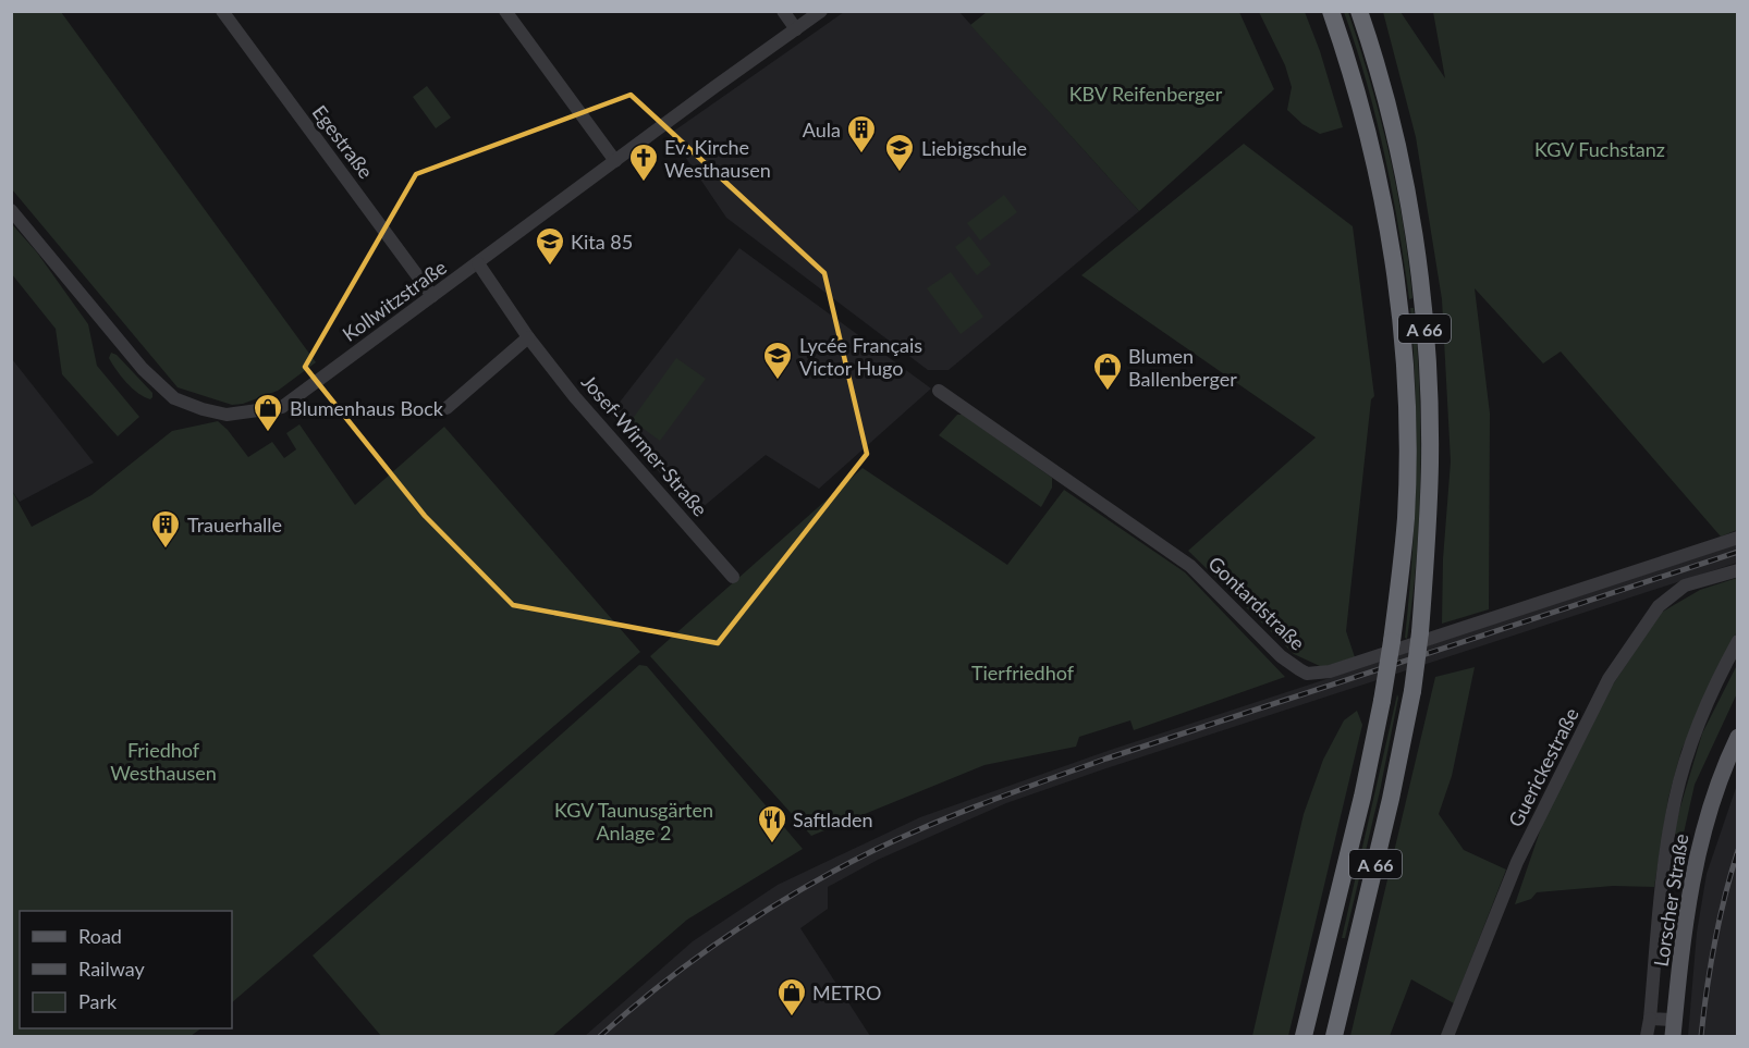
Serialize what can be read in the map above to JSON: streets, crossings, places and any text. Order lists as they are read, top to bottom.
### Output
{
  "streets": {
    "highway": ["A 66"],
    "main road": ["Lorscher Straße"],
    "street": [
      "Egestraße",
      "Kollwitzstraße",
      "Josef-Wirmer-Straße",
      "Gontardstraße",
      "Guerickestraße"
    ]
  },
  "crossings": [
    ["Egestraße", "Kollwitzstraße"],
    ["Kollwitzstraße", "Josef-Wirmer-Straße"]
  ],
  "parks": [
    "KBV Reifenberger",
    "KGV Fuchstanz",
    "Tierfriedhof",
    "Friedhof Westhausen",
    "KGV Taunusgärten Anlage 2"
  ],
  "places": {
    "building": ["Aula", "Trauerhalle"],
    "school or university": ["Liebigschule", "Kita 85", "Lycée Français Victor Hugo"],
    "church": ["Ev. Kirche Westhausen"],
    "shop": ["Blumen Ballenberger", "Blumenhaus Bock", "METRO"],
    "restaurant": ["Saftladen"]
  },
  "legend": ["Road", "Railway", "Park"]
}
